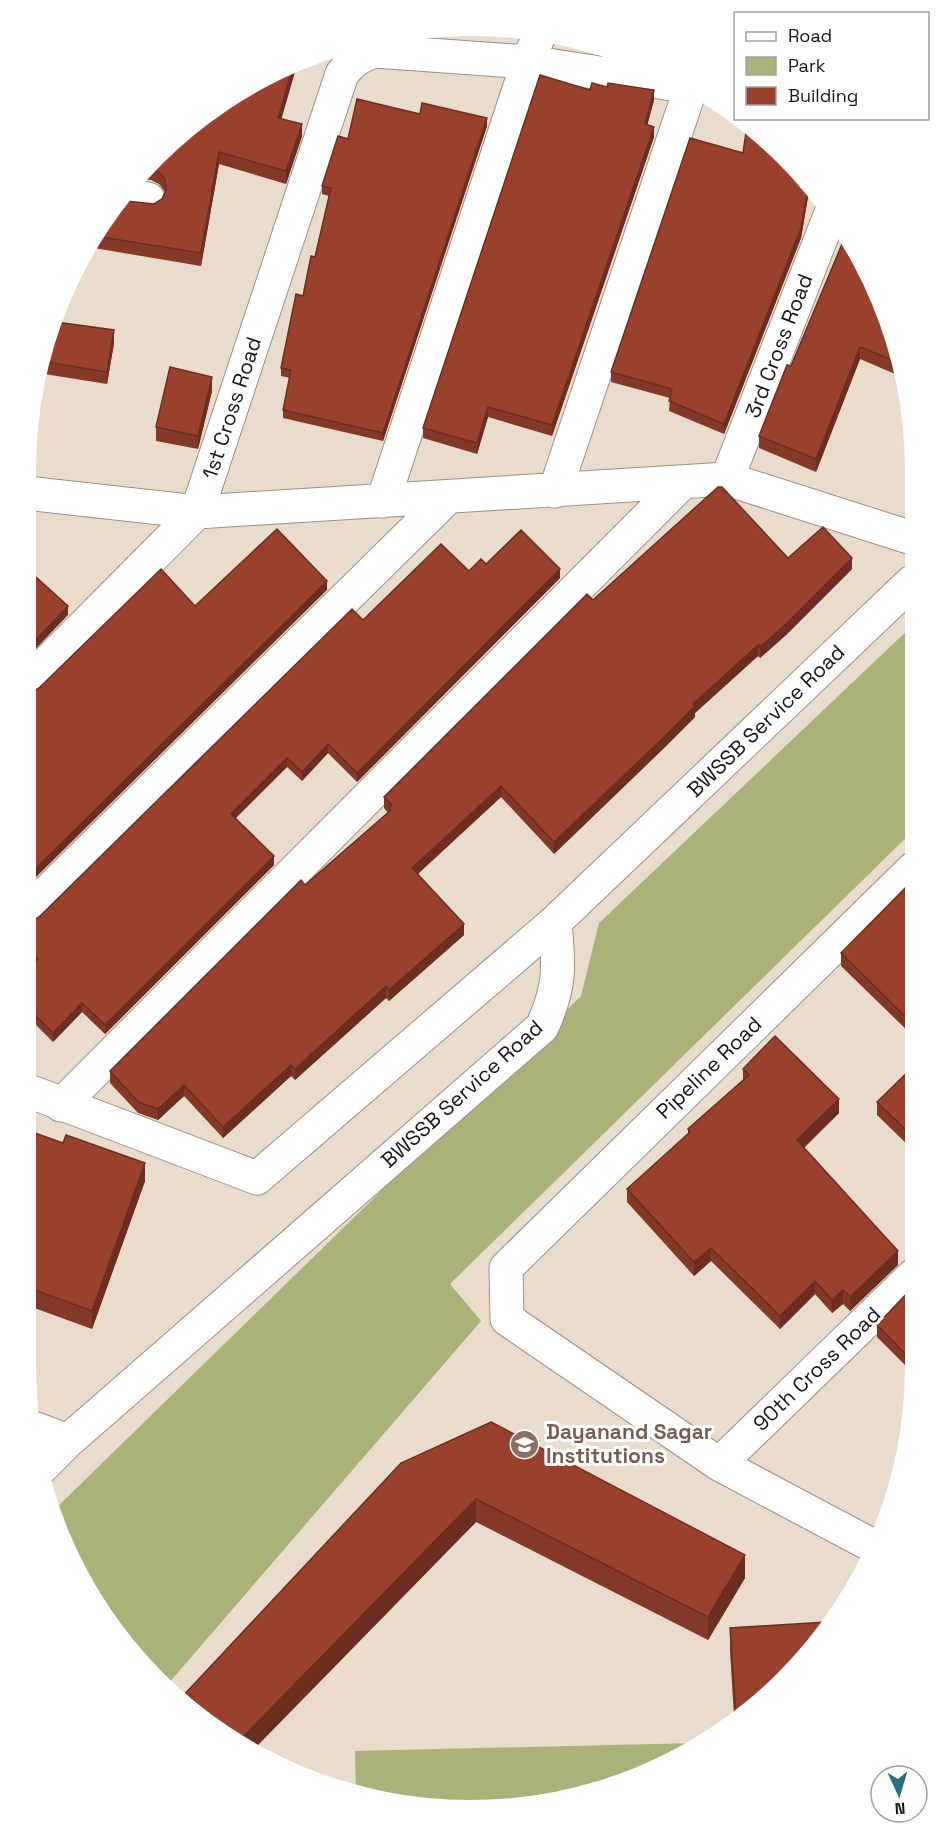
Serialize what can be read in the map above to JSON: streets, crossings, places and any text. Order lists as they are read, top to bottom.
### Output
{
  "streets": {
    "street": [
      "3rd Cross Road",
      "1st Cross Road",
      "BWSSB Service Road",
      "Pipeline Road",
      "90th Cross Road"
    ]
  },
  "crossings": [
    ["Pipeline Road", "90th Cross Road"]
  ],
  "places": {
    "school or university": ["Dayanand Sagar Institutions"]
  },
  "legend": ["Road", "Park", "Building"],
  "north": "bottom"
}
